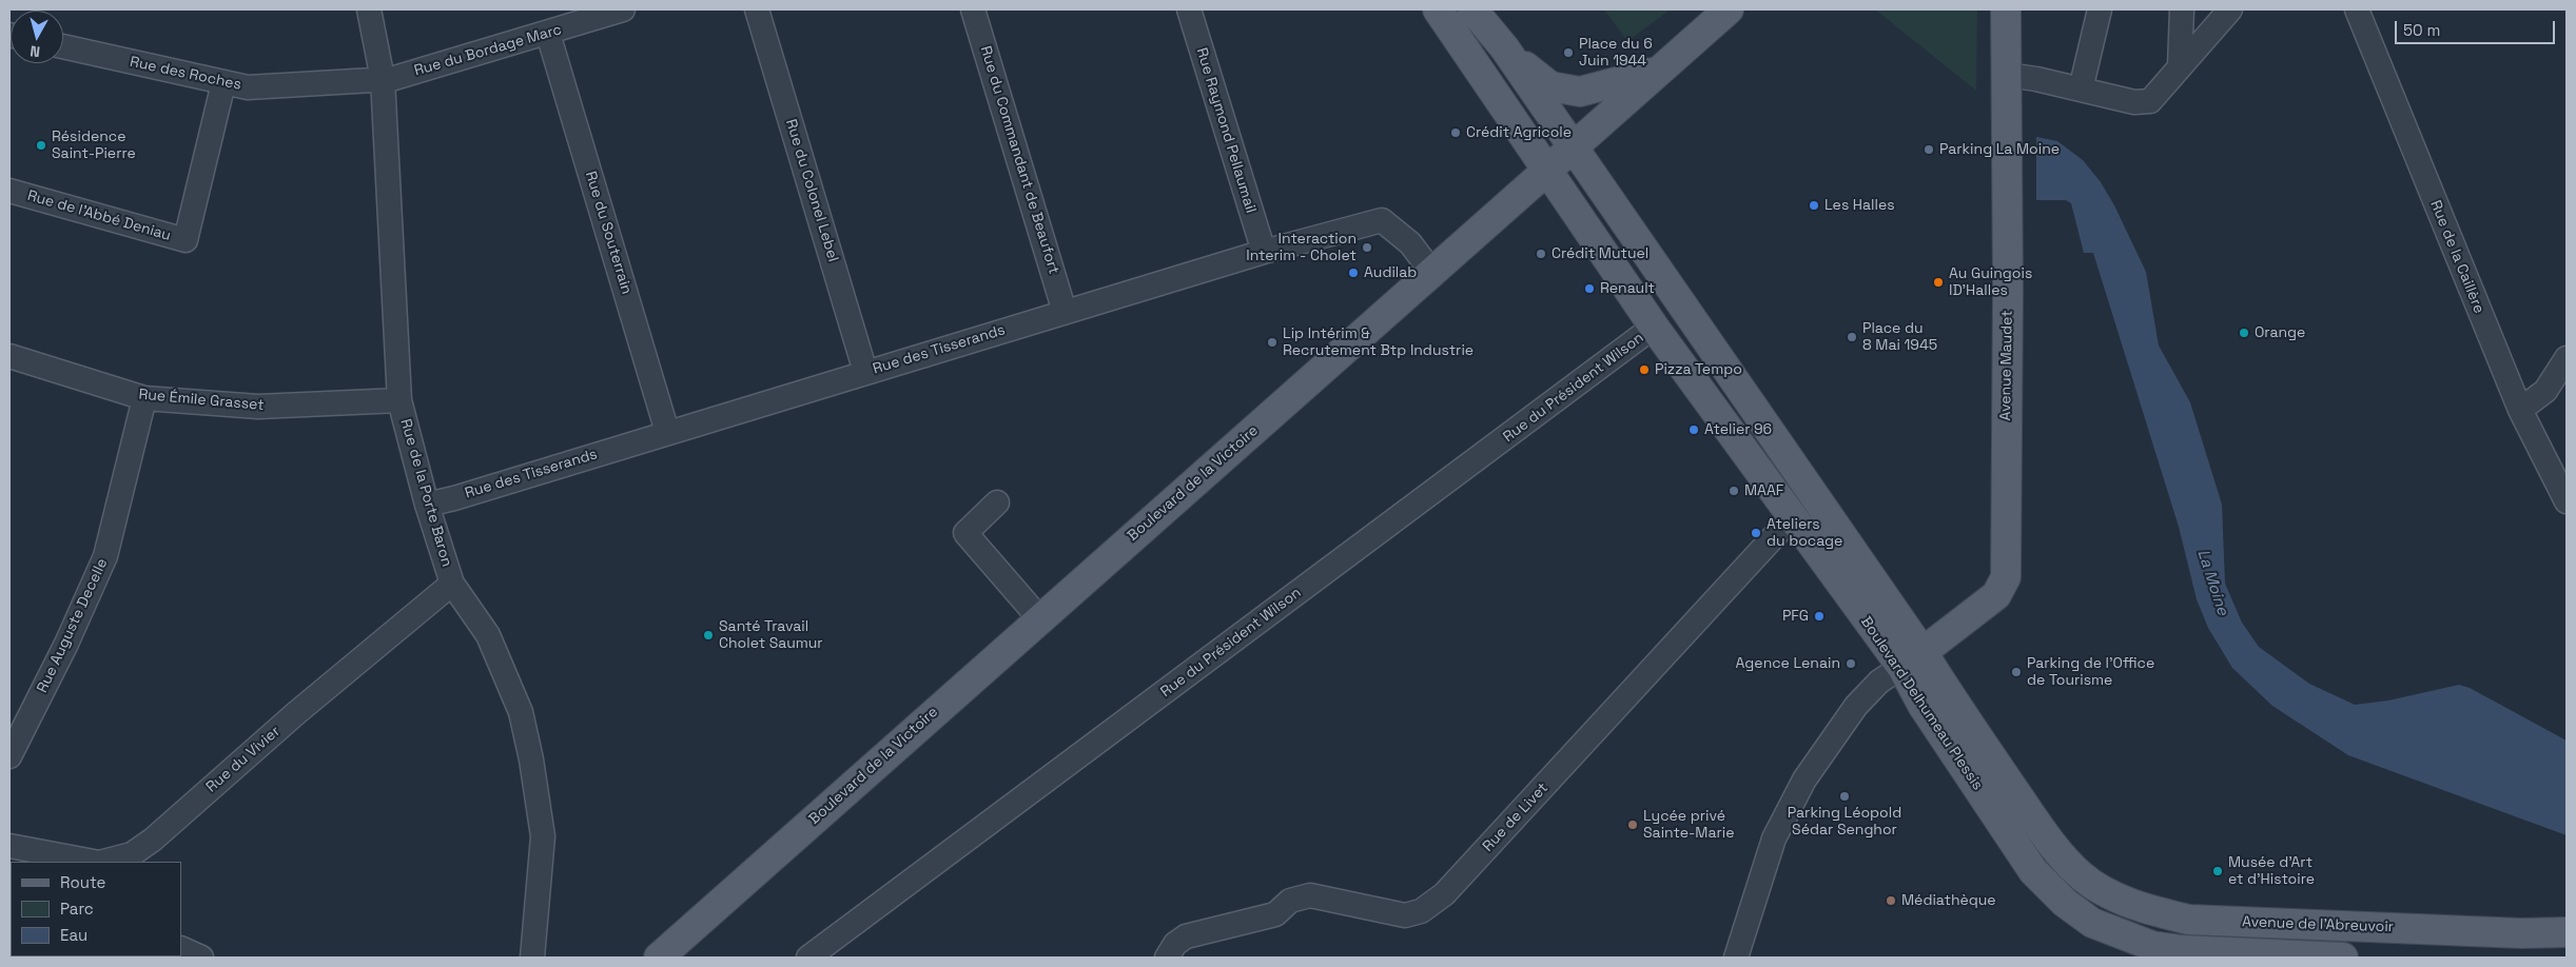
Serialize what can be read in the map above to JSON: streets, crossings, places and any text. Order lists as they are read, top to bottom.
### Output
{
  "streets": {
    "main road": [
      "Avenue Maudet",
      "Boulevard de la Victoire",
      "Boulevard Delhumeau Plessis",
      "Avenue de l’Abreuvoir"
    ],
    "street": [
      "Rue du Bordage Marc",
      "Rue des Roches",
      "Rue Raymond Pellaumail",
      "Rue du Commandant de Beaufort",
      "Rue du Colonel Lebel",
      "Rue de l’Abbé Deniau",
      "Rue du Souterrain",
      "Rue de la Caillère",
      "Rue des Tisserands",
      "Rue du Président Wilson",
      "Rue Émile Grasset",
      "Rue de la Porte Baron",
      "Rue Auguste Decelle",
      "Rue du Vivier",
      "Rue de Livet"
    ]
  },
  "crossings": [
    ["Rue du Bordage Marc", "Rue des Roches"],
    ["Rue du Bordage Marc", "Rue du Souterrain"],
    ["Rue du Bordage Marc", "Rue de la Porte Baron"],
    ["Rue des Roches", "Rue de l’Abbé Deniau"],
    ["Rue des Roches", "Rue de la Porte Baron"],
    ["Rue Raymond Pellaumail", "Rue des Tisserands"],
    ["Rue du Commandant de Beaufort", "Rue des Tisserands"],
    ["Rue du Colonel Lebel", "Rue des Tisserands"],
    ["Rue du Souterrain", "Rue des Tisserands"],
    ["Rue des Tisserands", "Boulevard de la Victoire"],
    ["Rue des Tisserands", "Rue de la Porte Baron"],
    ["Avenue Maudet", "Boulevard Delhumeau Plessis"],
    ["Rue du Président Wilson", "Boulevard Delhumeau Plessis"],
    ["Rue Émile Grasset", "Rue de la Porte Baron"],
    ["Rue Émile Grasset", "Rue Auguste Decelle"],
    ["Boulevard de la Victoire", "Boulevard Delhumeau Plessis"],
    ["Rue de la Porte Baron", "Rue du Vivier"],
    ["Boulevard Delhumeau Plessis", "Rue de Livet"],
    ["Boulevard Delhumeau Plessis", "Avenue de l’Abreuvoir"]
  ],
  "water": ["La Moine"],
  "places": [
    "Place du 6 Juin 1944",
    "Crédit Agricole",
    "Résidence Saint-Pierre",
    "Parking La Moine",
    "Les Halles",
    "Interaction Interim - Cholet",
    "Crédit Mutuel",
    "Audilab",
    "Au Guingois ID’Halles",
    "Renault",
    "Orange",
    "Place du 8 Mai 1945",
    "Lip Intérim & Recrutement Btp Industrie",
    "Pizza Tempo",
    "Atelier 96",
    "MAAF",
    "Ateliers du bocage",
    "PFG",
    "Santé Travail Cholet Saumur",
    "Agence Lenain",
    "Parking de l’Office de Tourisme",
    "Parking Léopold Sédar Senghor",
    "Lycée privé Sainte-Marie",
    "Musée d’Art et d’Histoire",
    "Médiathèque"
  ],
  "legend": ["Route", "Parc", "Eau"],
  "scale_bar": "50 m",
  "north": "bottom"
}
